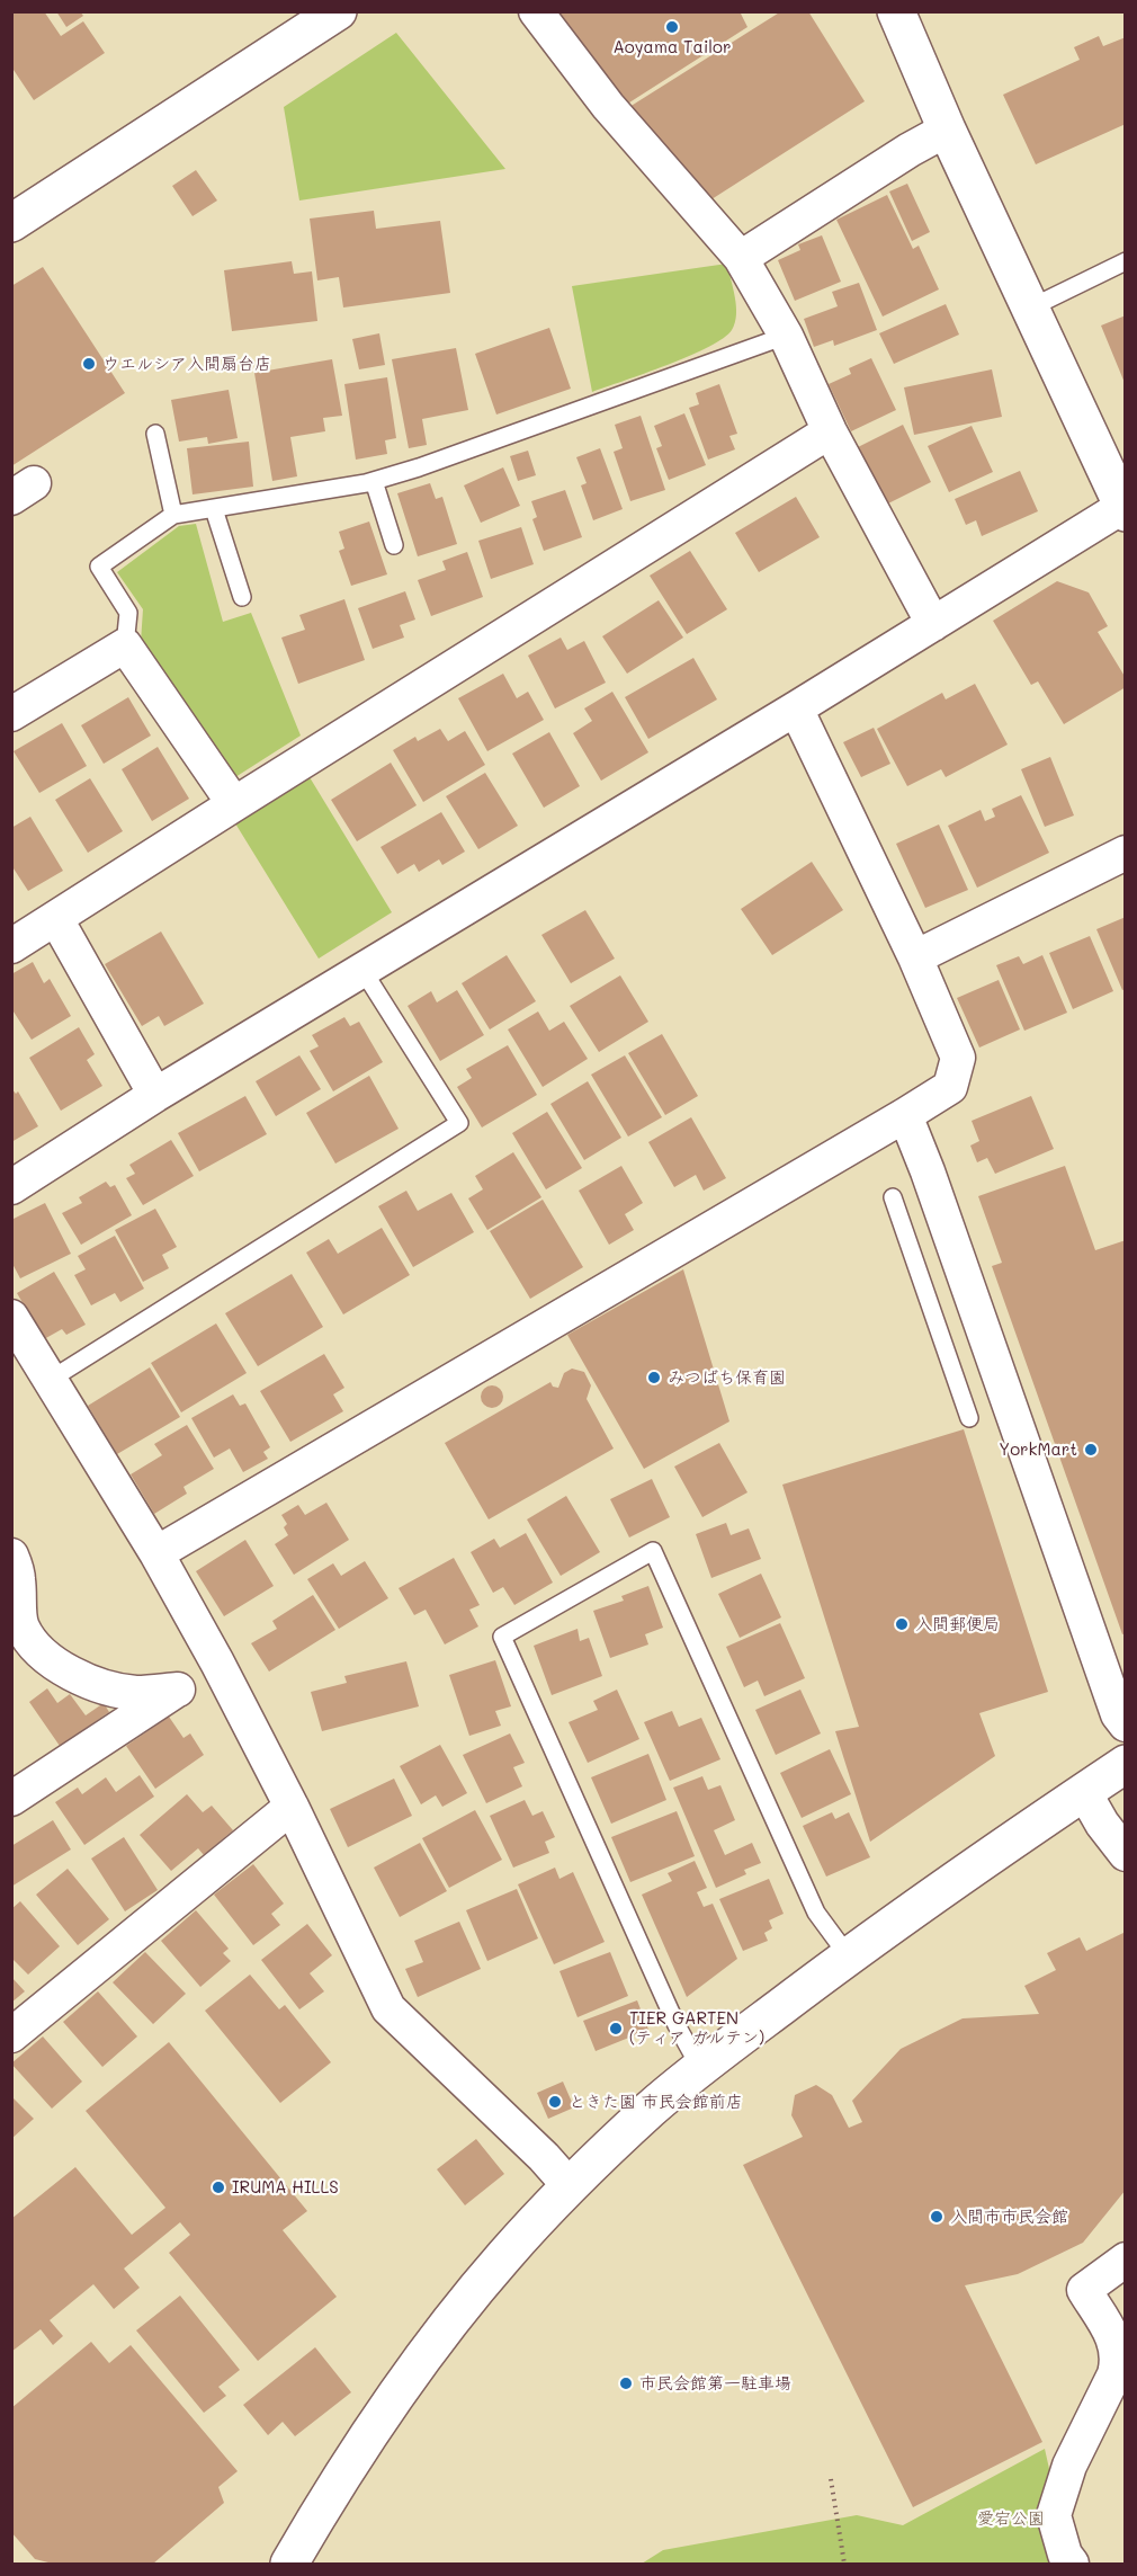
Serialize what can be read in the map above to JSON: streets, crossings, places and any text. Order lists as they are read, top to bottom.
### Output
{
  "parks": ["愛宕公園"],
  "places": [
    "Aoyama Tailor",
    "ウエルシア入間扇台店",
    "みつばち保育園",
    "YorkMart",
    "入間郵便局",
    "TIER GARTEN (ティア ガルテン)",
    "ときた園 市民会館前店",
    "IRUMA HILLS",
    "入間市市民会館",
    "市民会館第一駐車場"
  ]
}
